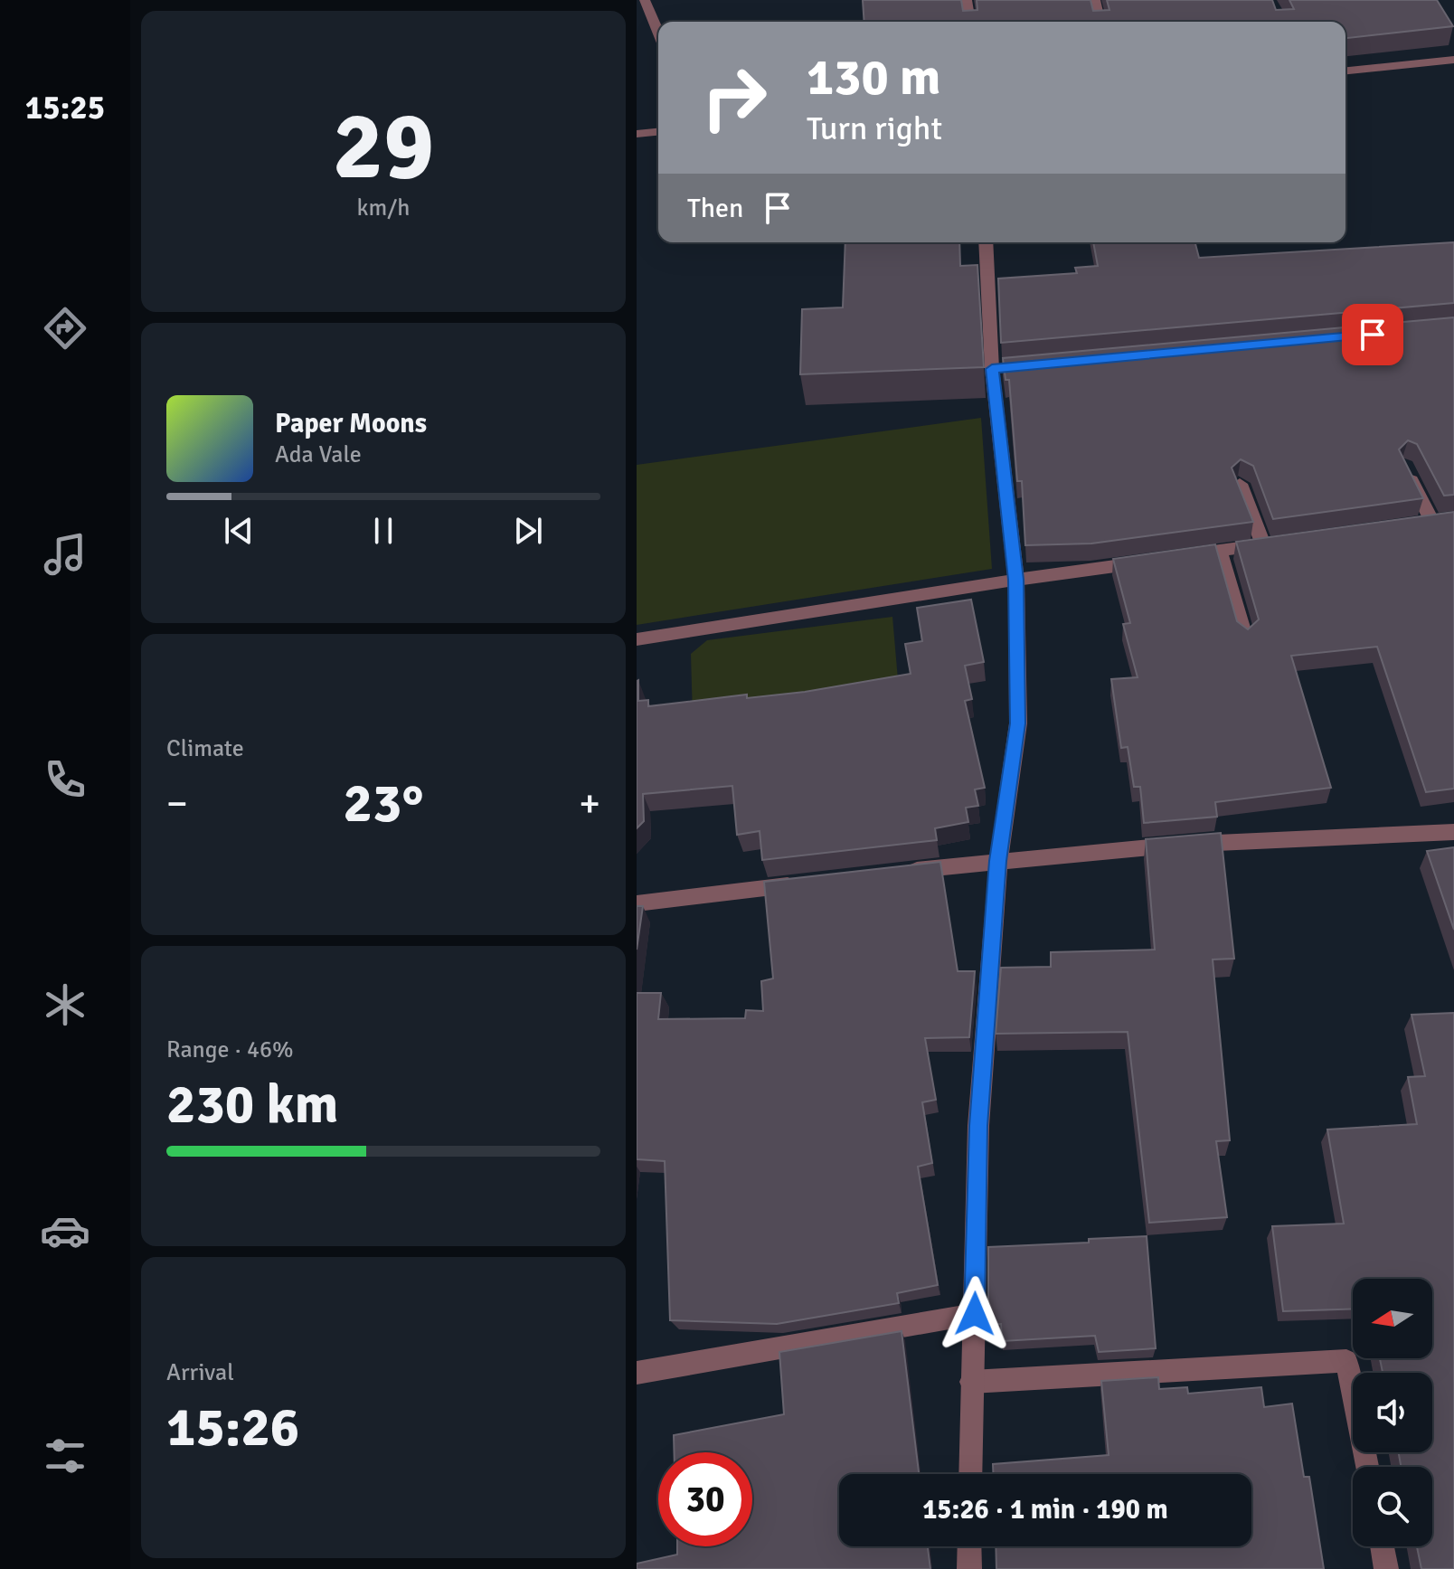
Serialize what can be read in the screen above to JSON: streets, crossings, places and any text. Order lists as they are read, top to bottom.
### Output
{
  "north": "left",
  "page": {
    "tabs": "15:25",
    "tile": [
      ["29", "km/h"],
      "Climate",
      ["Range · 46%", "230 km"],
      ["Arrival", "15:26"]
    ],
    "turn": ["130 m", "Turn right"],
    "then": "Then",
    "song": ["Paper Moons", "Ada Vale"],
    "heat": ["−", "23°", "+"],
    "limit": "30",
    "trip": "15:26 · 1 min · 190 m"
  }
}
